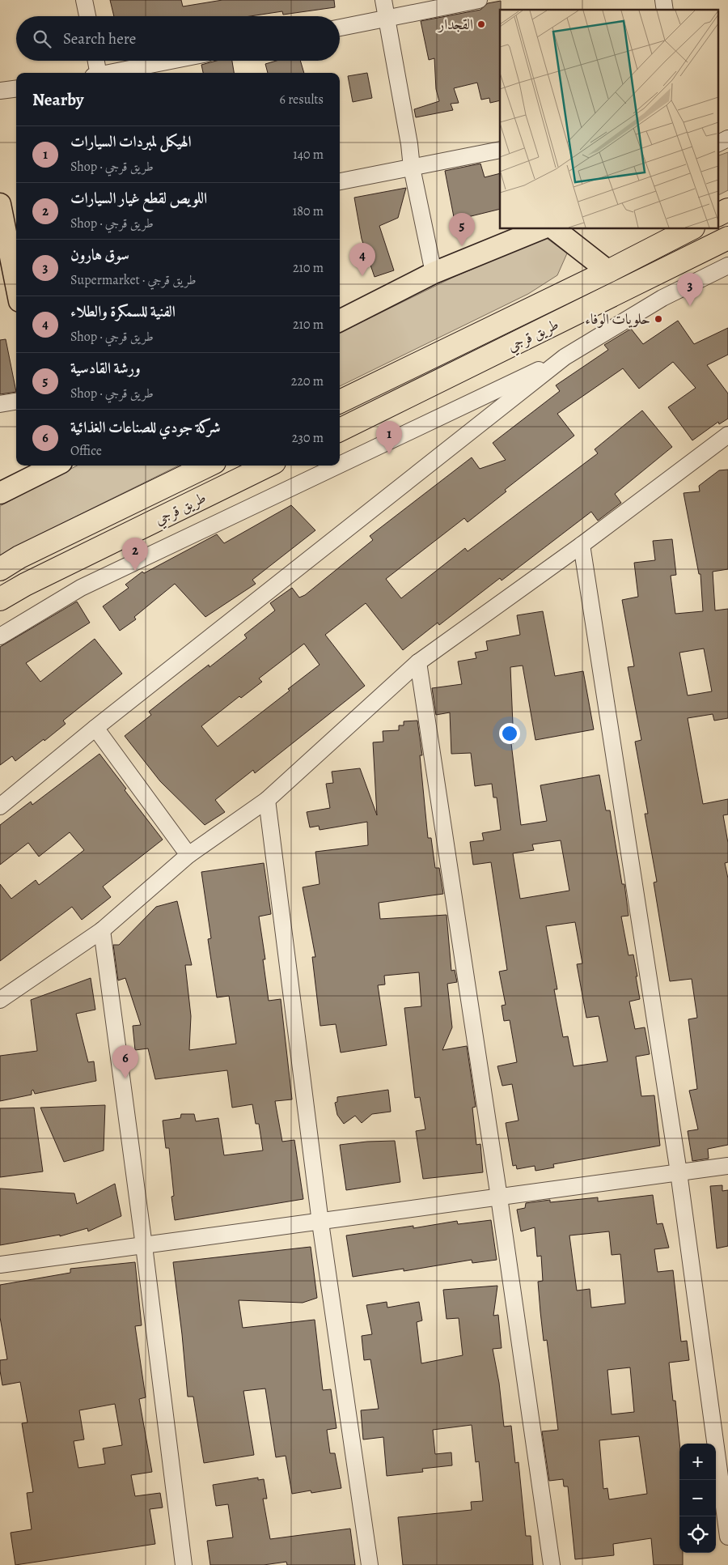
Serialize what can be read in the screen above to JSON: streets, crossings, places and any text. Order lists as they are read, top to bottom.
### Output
{
  "streets": {
    "highway": ["طريق قرجي"]
  },
  "places": ["القجدار", "حلويات الوفاء"],
  "page": {
    "search": "Search here",
    "heading": ["Nearby", "6 results"],
    "list": [
      {
        "mark": "1",
        "name": "الهيكل لمبردات السيارات",
        "note": "Shop · طريق قرجي",
        "value": "140 m"
      },
      {
        "mark": "2",
        "name": "اللويص لقطع غيار السيارات",
        "note": "Shop · طريق قرجي",
        "value": "180 m"
      },
      {
        "mark": "3",
        "name": "سوق هارون",
        "note": "Supermarket · طريق قرجي",
        "value": "210 m"
      },
      {
        "mark": "4",
        "name": "الفنية للسمكرة والطلاء",
        "note": "Shop · طريق قرجي",
        "value": "210 m"
      },
      {
        "mark": "5",
        "name": "ورشة القادسية",
        "note": "Shop · طريق قرجي",
        "value": "220 m"
      },
      {
        "mark": "6",
        "name": "شركة جودي للصناعات الغذائية",
        "note": "Office",
        "value": "230 m"
      }
    ],
    "pins": [
      "5",
      "4",
      "3",
      "1",
      "2",
      "6"
    ],
    "map_buttons": ["+", "−"]
  }
}
